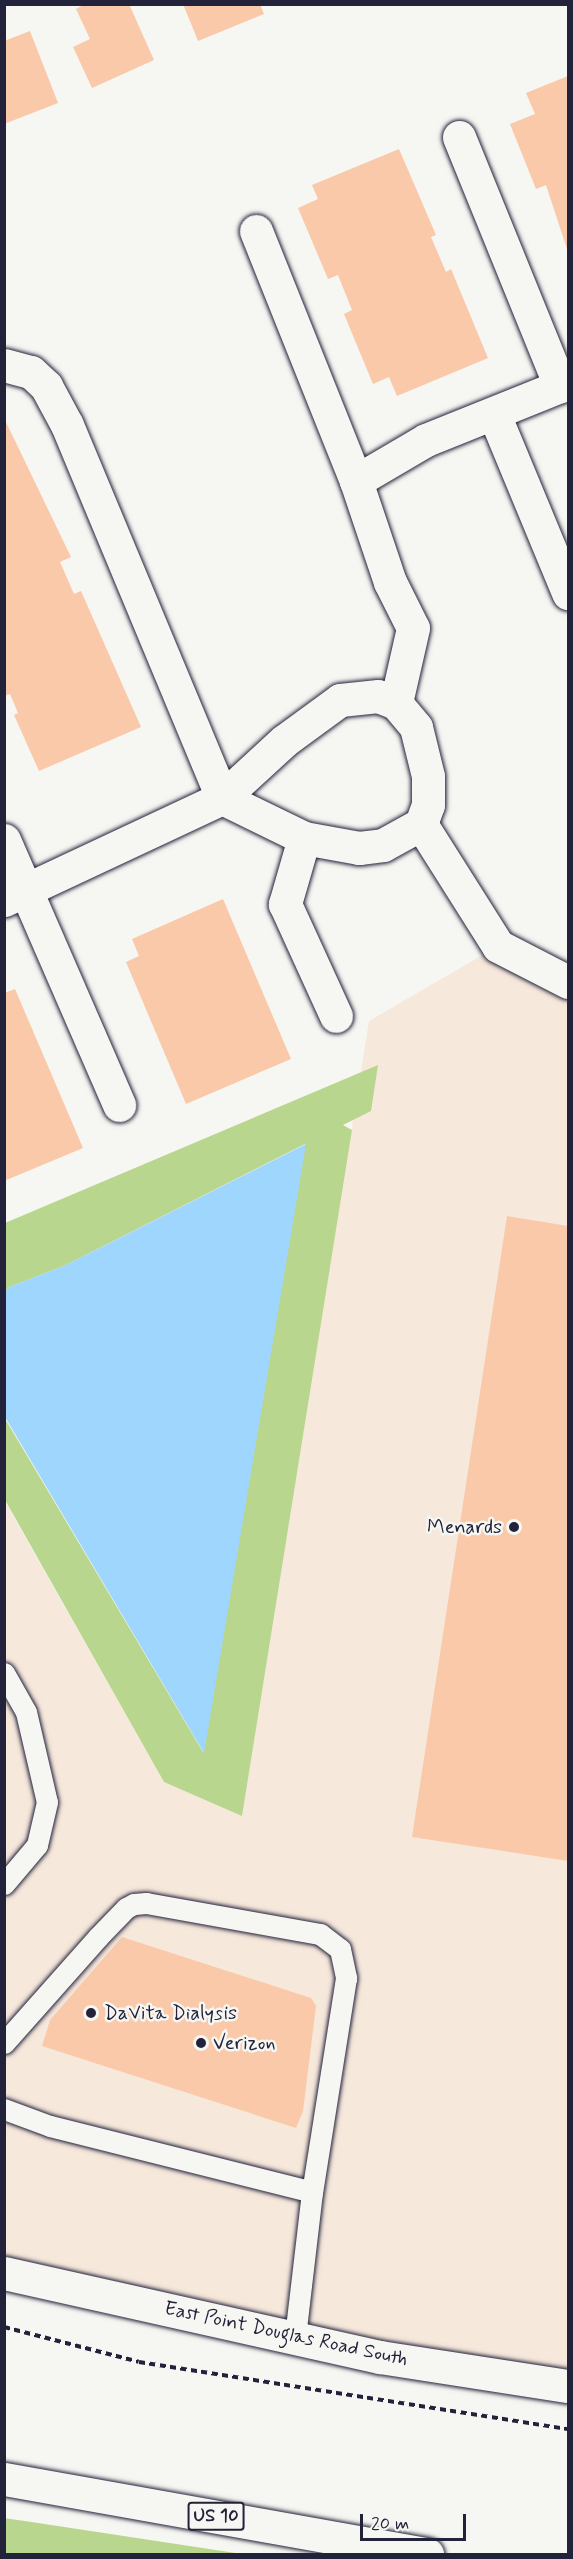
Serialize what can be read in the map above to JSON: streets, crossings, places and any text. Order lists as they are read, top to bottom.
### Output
{
  "streets": {
    "main road": ["East Point Douglas Road South", "US 10"]
  },
  "places": ["Menards", "DaVita Dialysis", "Verizon"],
  "scale_bar": "20 m"
}
